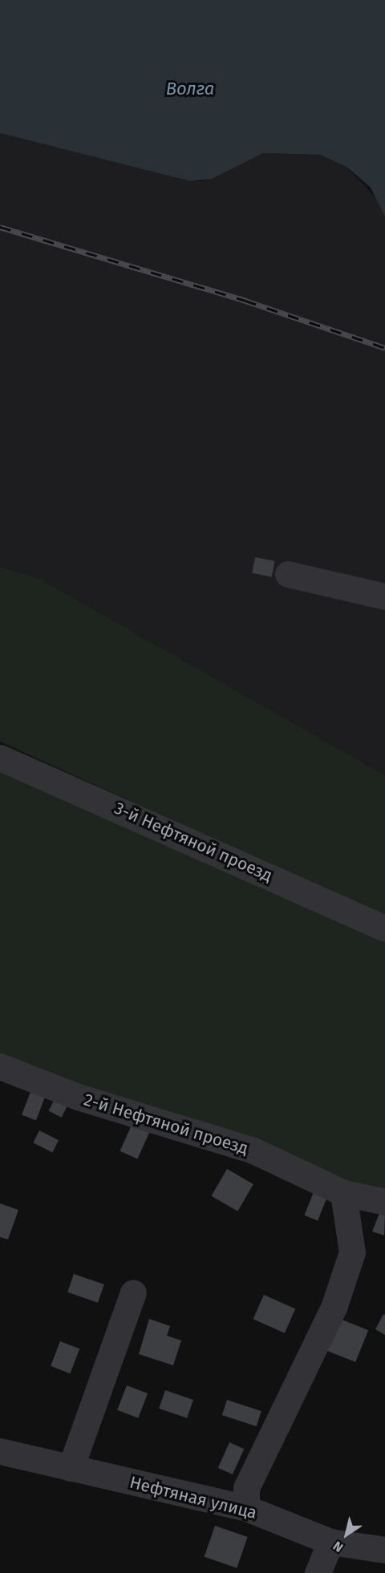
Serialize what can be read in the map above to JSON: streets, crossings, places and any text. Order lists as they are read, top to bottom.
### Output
{
  "streets": {
    "street": ["3-й Нефтяной проезд", "2-й Нефтяной проезд", "Нефтяная улица"]
  },
  "water": ["Волга"],
  "north": "bottom left"
}
